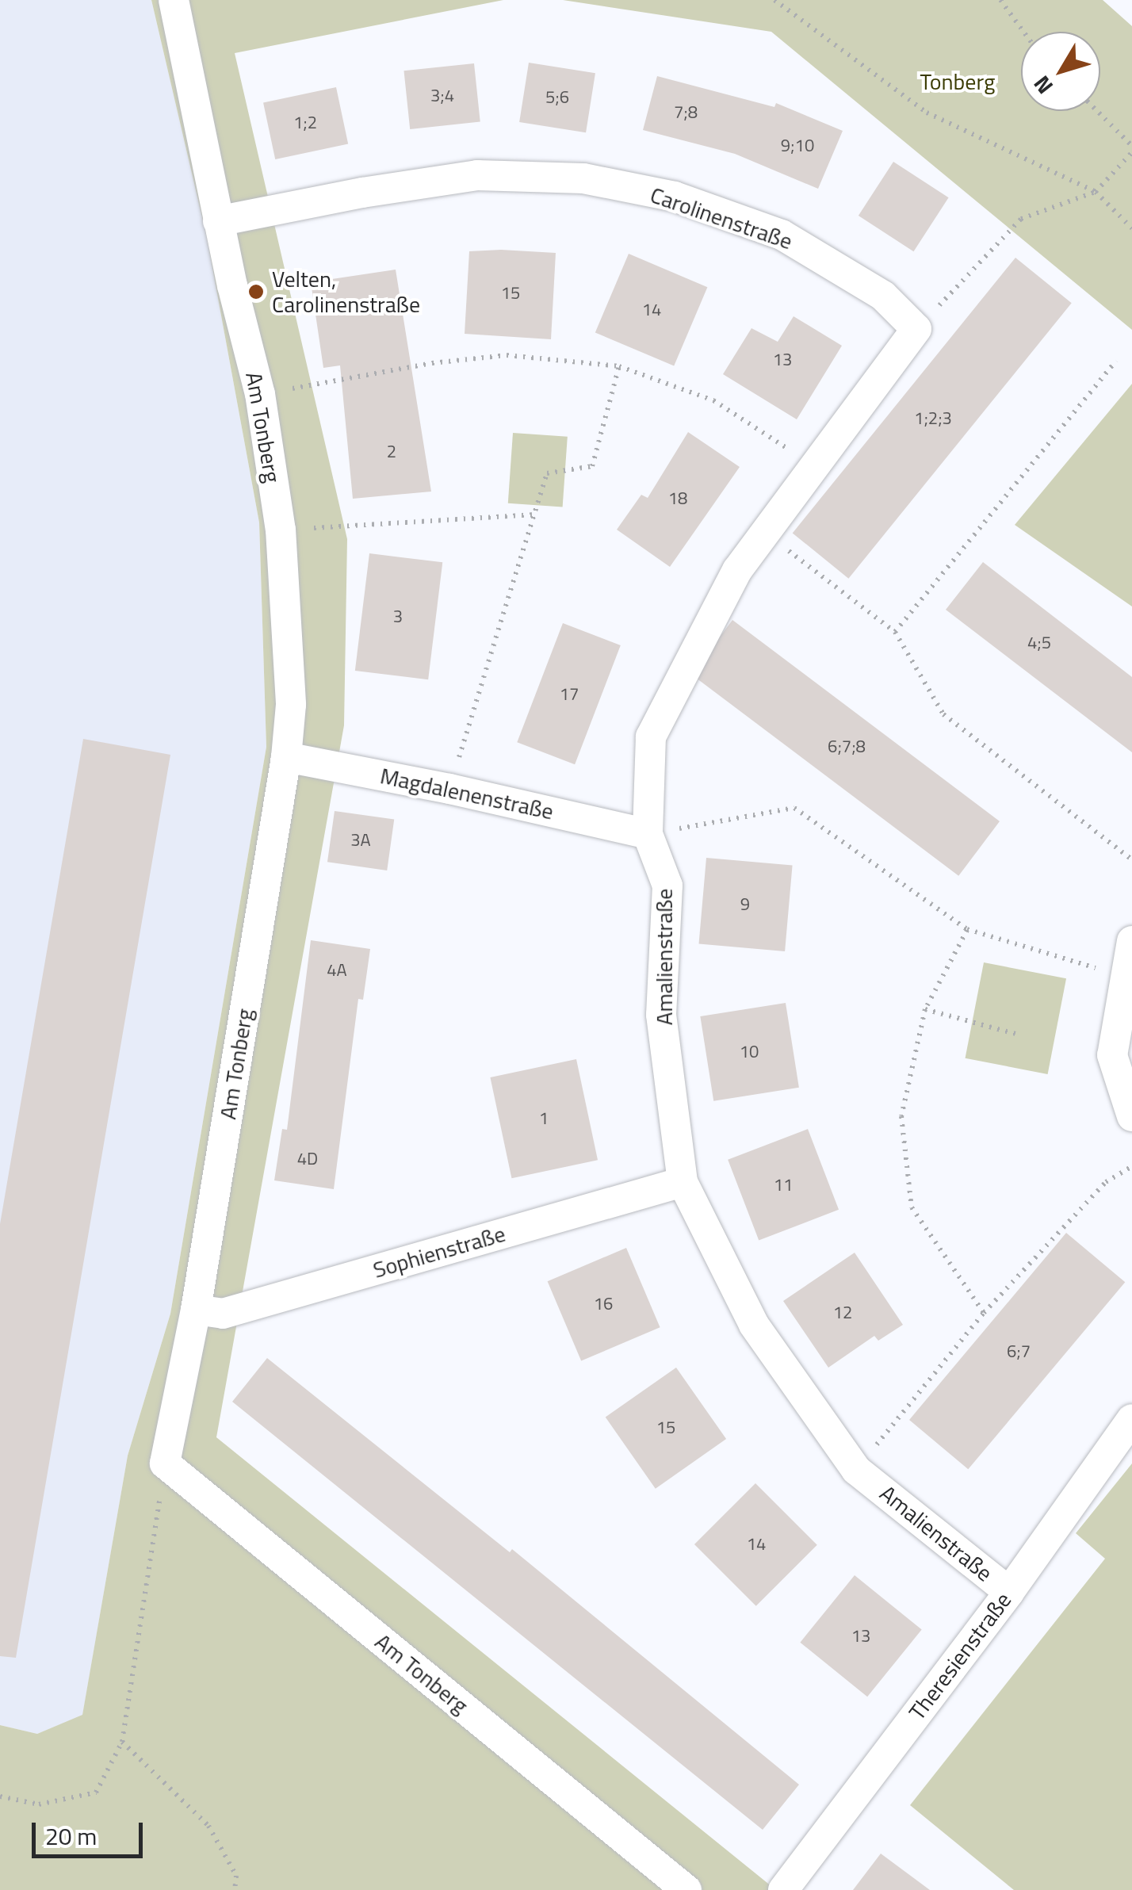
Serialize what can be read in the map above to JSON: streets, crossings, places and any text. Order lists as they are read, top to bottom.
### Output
{
  "streets": {
    "street": [
      "Carolinenstraße",
      "Am Tonberg",
      "Magdalenenstraße",
      "Amalienstraße",
      "Sophienstraße",
      "Theresienstraße"
    ]
  },
  "crossings": [
    ["Carolinenstraße", "Am Tonberg"],
    ["Carolinenstraße", "Amalienstraße"],
    ["Am Tonberg", "Magdalenenstraße"],
    ["Am Tonberg", "Sophienstraße"],
    ["Magdalenenstraße", "Amalienstraße"],
    ["Amalienstraße", "Sophienstraße"],
    ["Amalienstraße", "Theresienstraße"]
  ],
  "parks": ["Tonberg"],
  "places": ["Velten, Carolinenstraße"],
  "house_numbers": [
    "3;4",
    "5;6",
    "7;8",
    "1;2",
    "9;10",
    "15",
    "14",
    "13",
    "1;2;3",
    "2",
    "18",
    "3",
    "4;5",
    "17",
    "6;7;8",
    "3A",
    "9",
    "4A",
    "10",
    "1",
    "4D",
    "11",
    "16",
    "12",
    "6;7",
    "15",
    "14",
    "13"
  ],
  "scale_bar": "20 m",
  "north": "bottom left"
}
